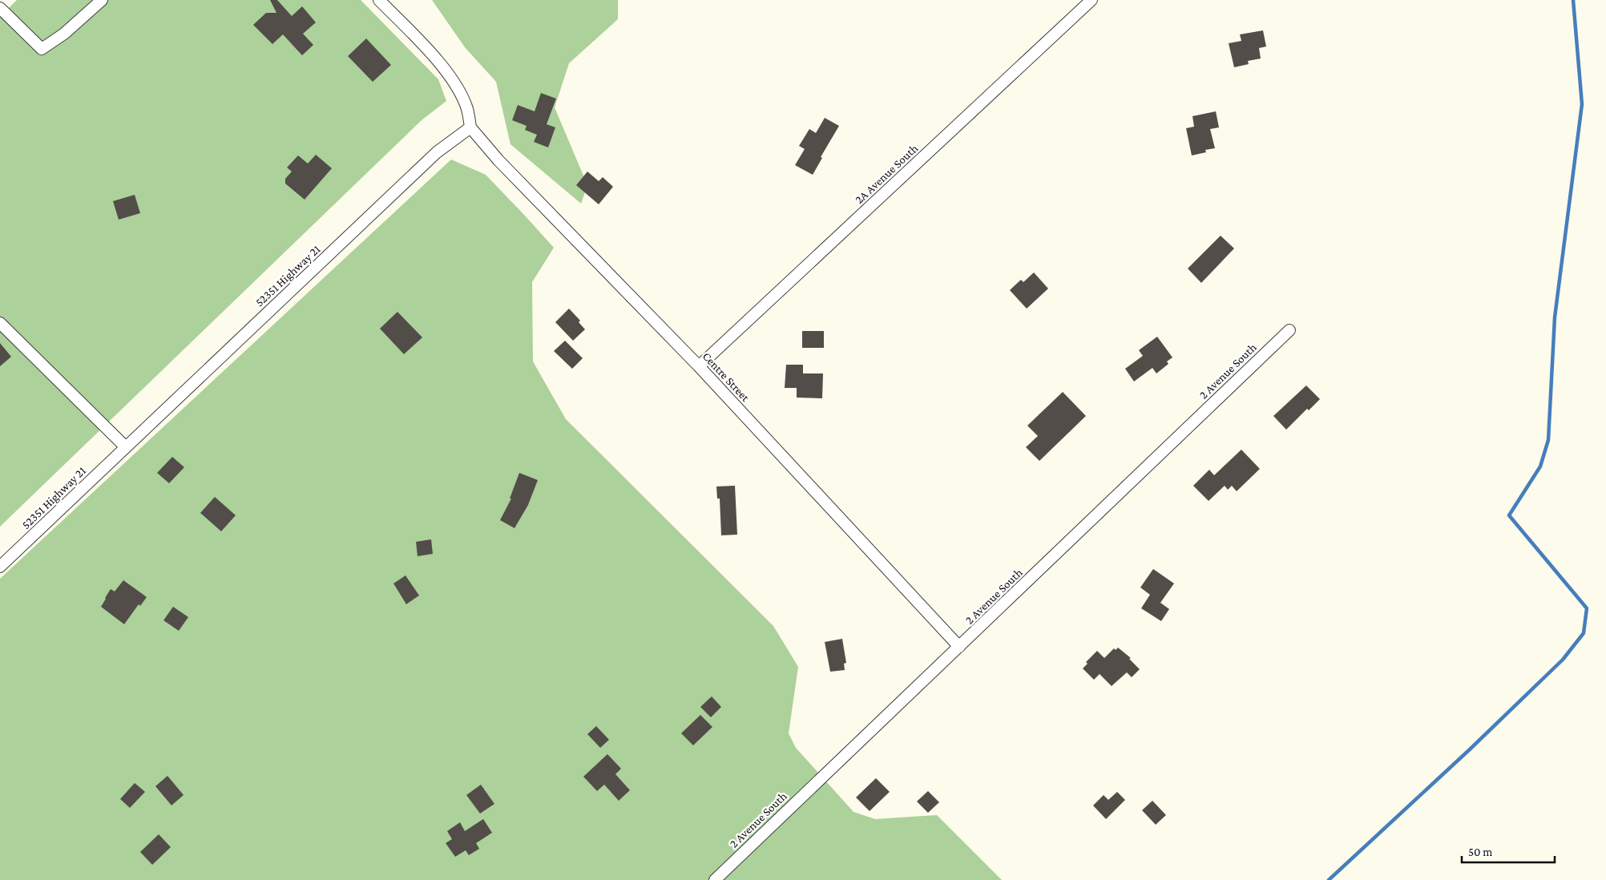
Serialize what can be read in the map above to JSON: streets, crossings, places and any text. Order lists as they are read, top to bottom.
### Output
{
  "streets": {
    "street": [
      "2A Avenue South",
      "52351 Highway 21",
      "2 Avenue South",
      "Centre Street"
    ]
  },
  "crossings": [
    ["2A Avenue South", "Centre Street"],
    ["52351 Highway 21", "Centre Street"],
    ["2 Avenue South", "Centre Street"]
  ],
  "scale_bar": "50 m"
}
